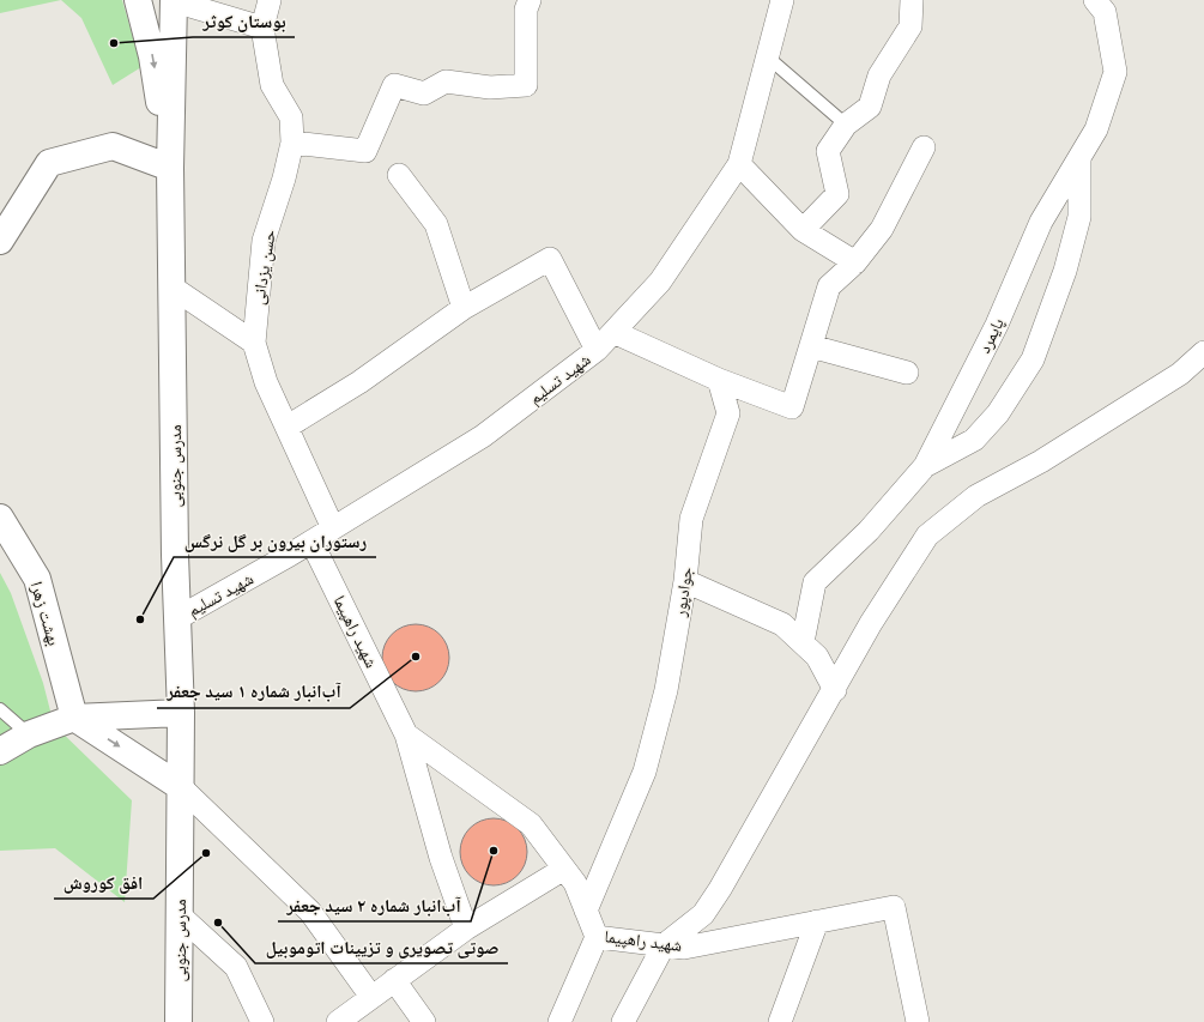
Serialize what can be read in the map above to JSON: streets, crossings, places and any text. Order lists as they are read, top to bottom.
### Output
{
  "streets": {
    "main road": ["مدرس جنوبی", "بهشت زهرا"],
    "street": [
      "حسن یزدانی",
      "پایمرد",
      "شهید تسلیم",
      "جوادپور",
      "شهید راهپیما"
    ]
  },
  "crossings": [
    ["حسن یزدانی", "شهید تسلیم"],
    ["شهید تسلیم", "مدرس جنوبی"],
    ["شهید تسلیم", "شهید راهپیما"],
    ["جوادپور", "شهید راهپیما"]
  ],
  "places": [
    "بوستان کوثر",
    "رستوران بیرون بر گل نرگس",
    "آب‌انبار شماره ۱ سید جعفر",
    "آب‌انبار شماره ۲ سید جعفر",
    "افق کوروش",
    "صوتی تصویری و تزیینات اتوموبیل"
  ]
}
